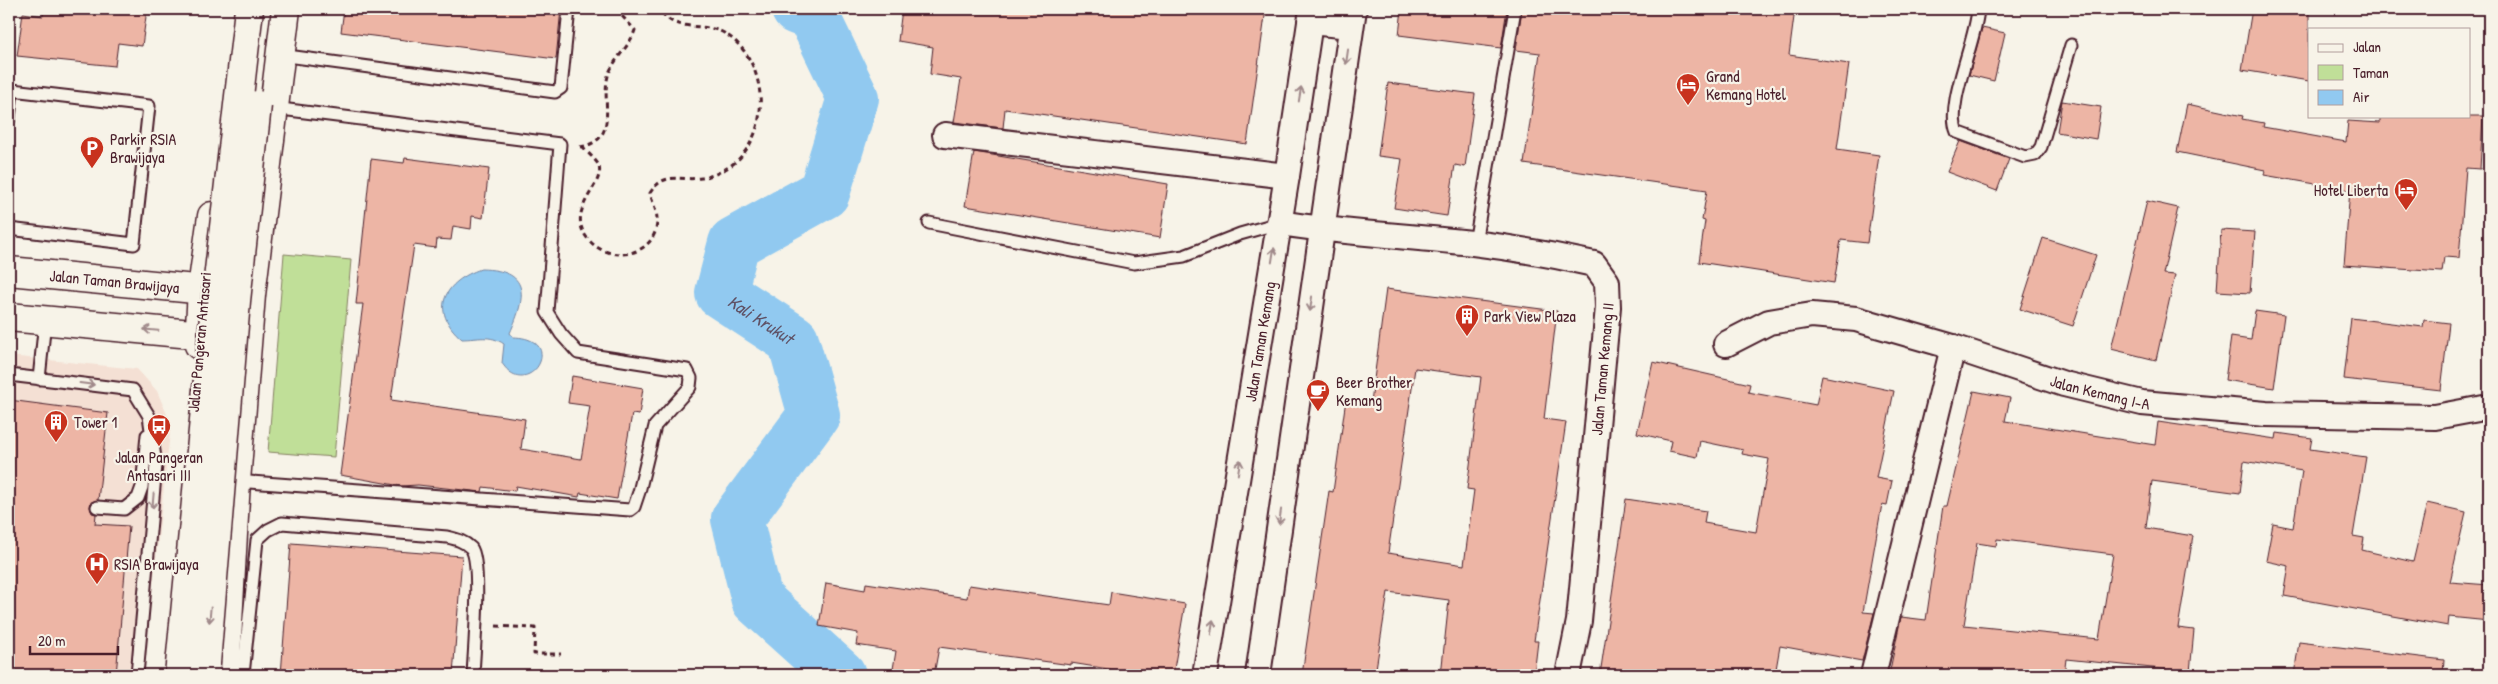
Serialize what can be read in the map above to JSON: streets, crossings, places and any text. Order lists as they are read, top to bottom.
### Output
{
  "streets": {
    "main road": ["Jalan Taman Brawijaya", "Jalan Pangeran Antasari"],
    "street": ["Jalan Taman Kemang", "Jalan Taman Kemang II", "Jalan Kemang I-A"]
  },
  "crossings": [
    ["Jalan Taman Brawijaya", "Jalan Pangeran Antasari"],
    ["Jalan Taman Kemang", "Jalan Taman Kemang II"]
  ],
  "water": ["Kali Krukut"],
  "places": {
    "hotel": ["Grand Kemang Hotel", "Hotel Liberta"],
    "parking": ["Parkir RSIA Brawijaya"],
    "building": ["Park View Plaza", "Tower 1"],
    "cafe": ["Beer Brother Kemang"],
    "bus stop": ["Jalan Pangeran Antasari III"],
    "hospital": ["RSIA Brawijaya"]
  },
  "legend": ["Jalan", "Taman", "Air"],
  "scale_bar": "20 m"
}
